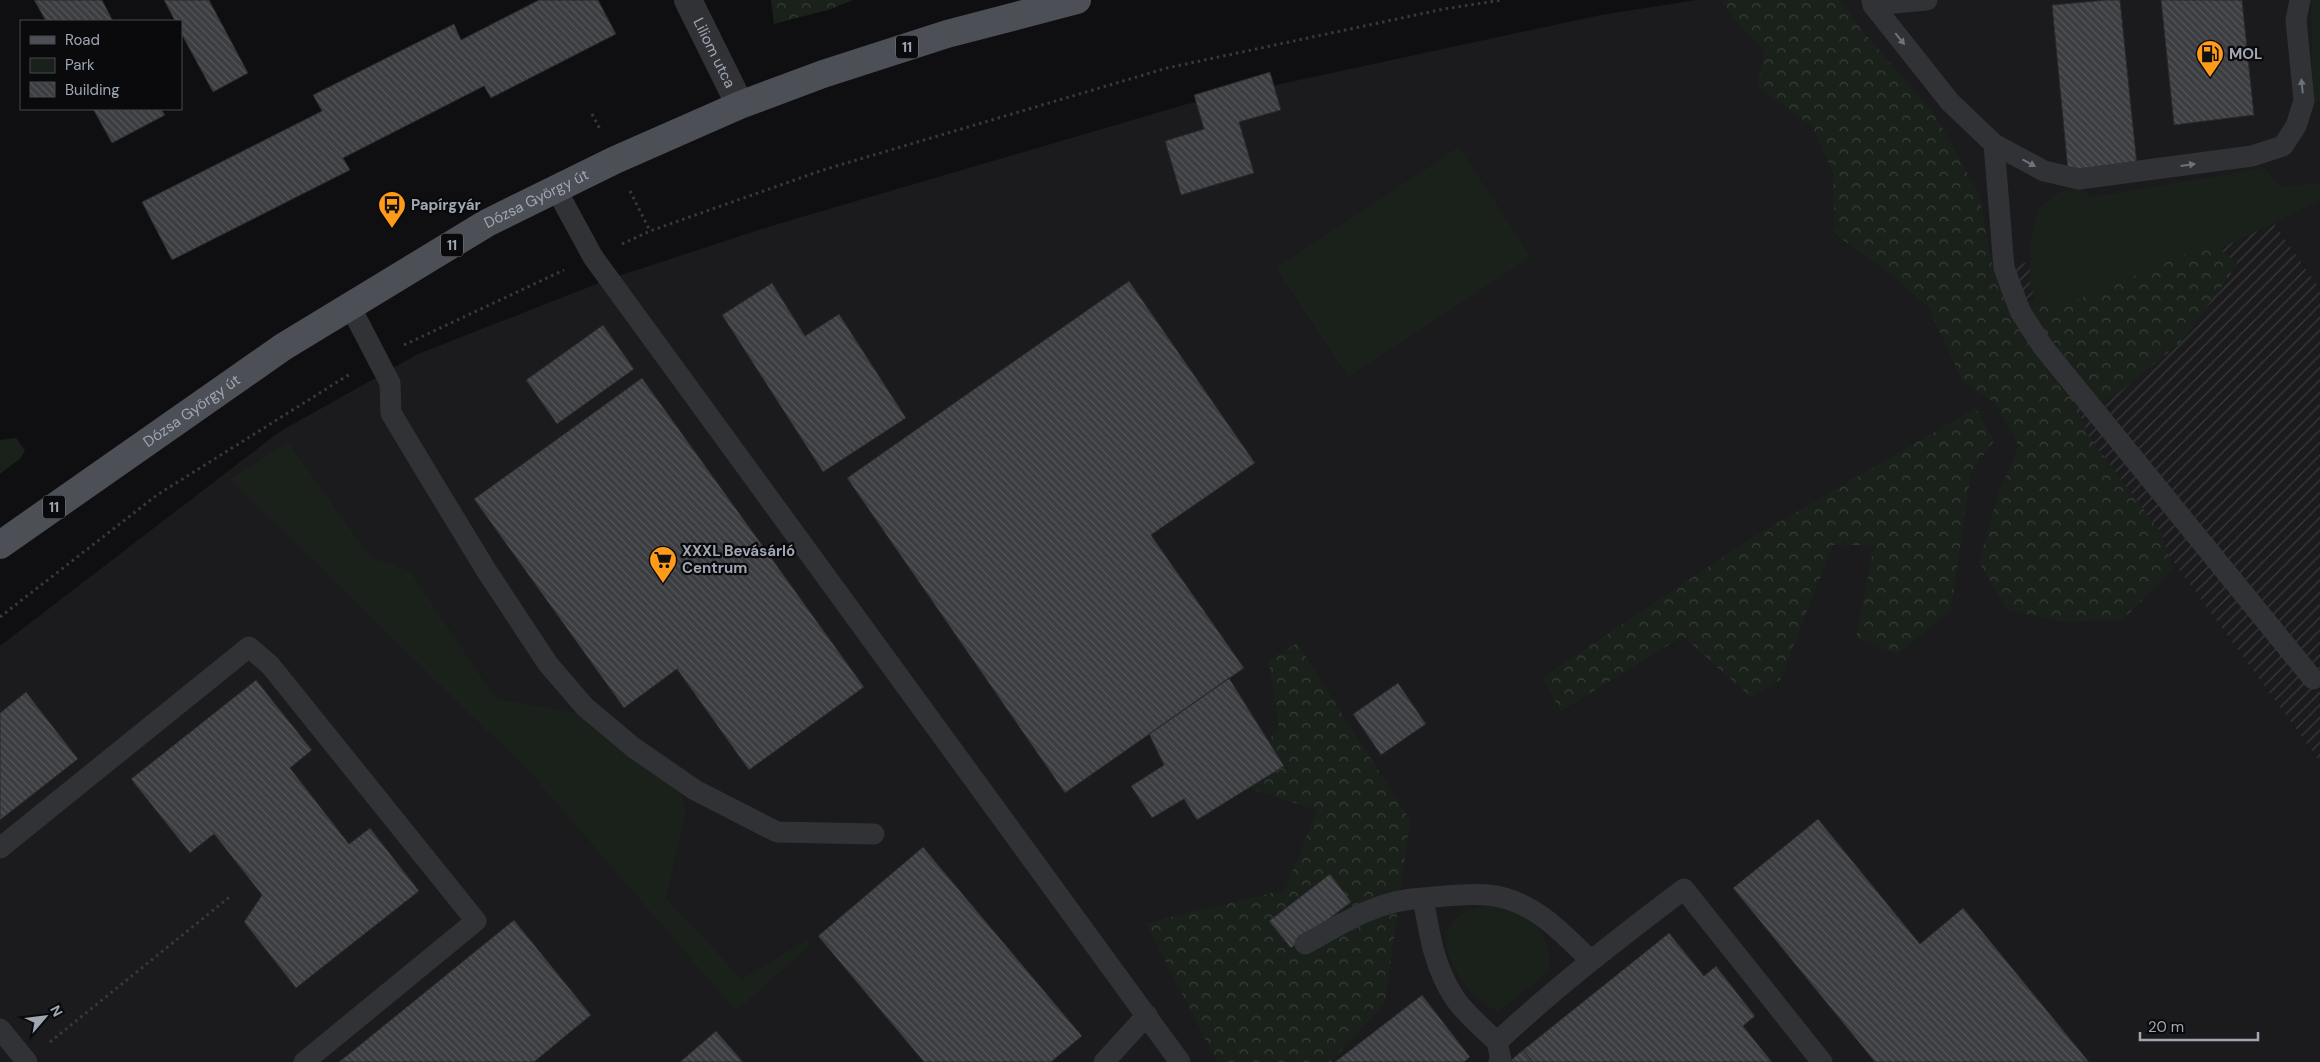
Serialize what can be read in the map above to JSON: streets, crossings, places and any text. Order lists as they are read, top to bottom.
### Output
{
  "streets": {
    "main road": ["11", "Dózsa György út"],
    "street": ["Liliom utca"]
  },
  "crossings": [
    ["Liliom utca", "Dózsa György út"]
  ],
  "places": {
    "fuel station": ["MOL"],
    "bus stop": ["Papírgyár"],
    "supermarket": ["XXXL Bevásárló Centrum"]
  },
  "legend": ["Road", "Park", "Building"],
  "scale_bar": "20 m",
  "north": "top right"
}
